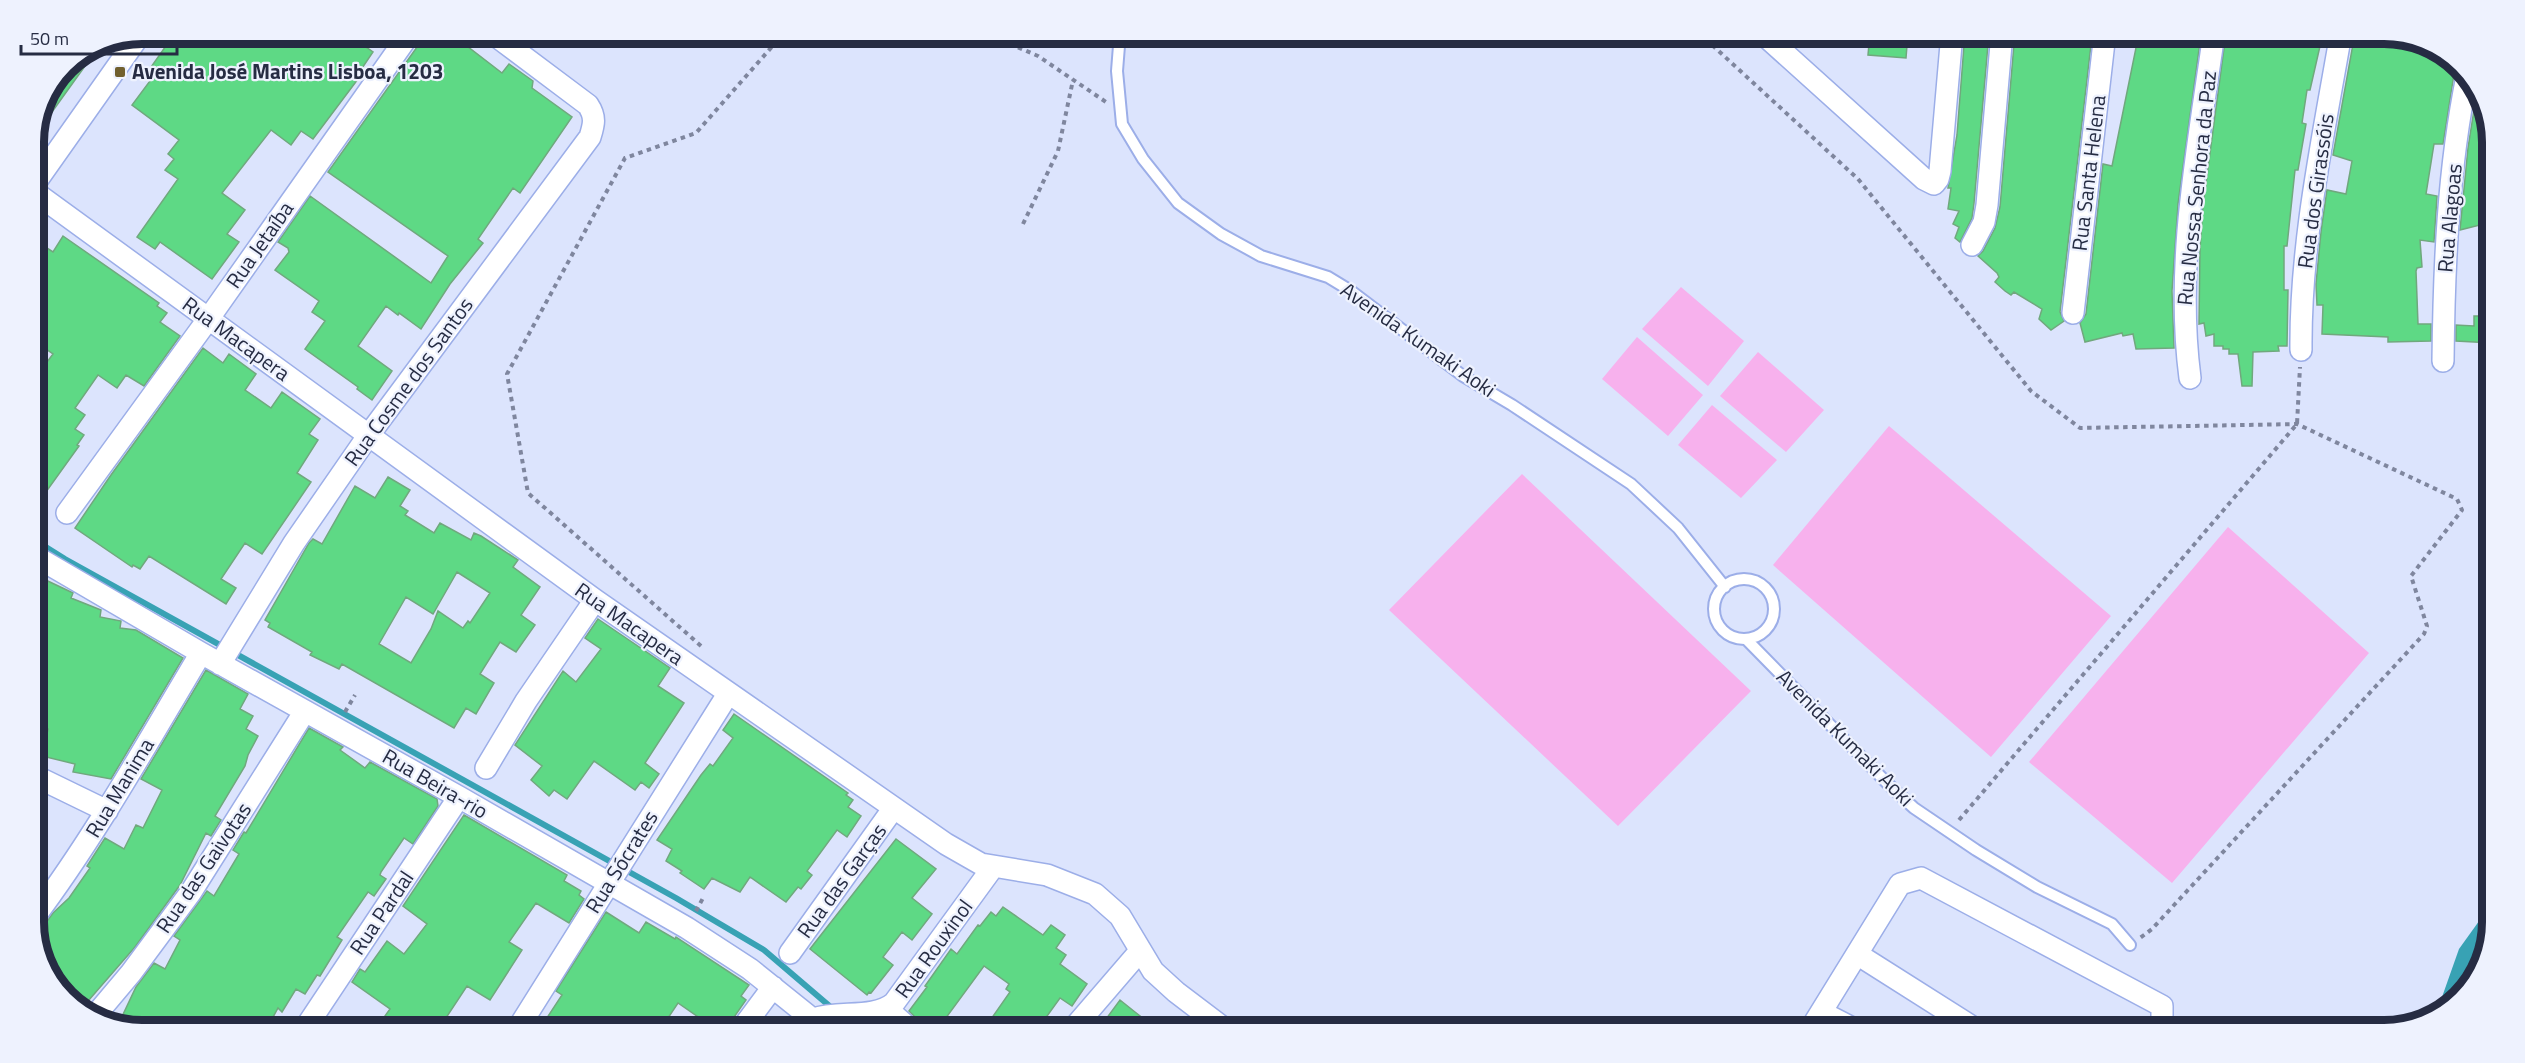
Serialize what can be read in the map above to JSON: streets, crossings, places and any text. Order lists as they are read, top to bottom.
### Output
{
  "streets": {
    "street": [
      "Rua Santa Helena",
      "Rua Nossa Senhora da Paz",
      "Rua dos Girassóis",
      "Rua Alagoas",
      "Rua Jetaíba",
      "Rua Macapera",
      "Rua Cosme dos Santos",
      "Rua Beira-rio",
      "Rua Manima",
      "Rua Sócrates",
      "Rua das Gaivotas",
      "Rua das Garças",
      "Rua Pardal",
      "Rua Rouxinol"
    ],
    "lane": ["Avenida Kumaki Aoki"]
  },
  "crossings": [
    ["Rua Jetaíba", "Rua Macapera"],
    ["Rua Macapera", "Rua Cosme dos Santos"],
    ["Rua Macapera", "Rua Sócrates"],
    ["Rua Macapera", "Rua das Garças"],
    ["Rua Macapera", "Rua Rouxinol"],
    ["Rua Cosme dos Santos", "Rua Beira-rio"],
    ["Rua Beira-rio", "Rua Manima"],
    ["Rua Beira-rio", "Rua Sócrates"],
    ["Rua Beira-rio", "Rua das Gaivotas"],
    ["Rua Beira-rio", "Rua Pardal"]
  ],
  "places": {
    "transit": ["Avenida José Martins Lisboa, 1203"]
  },
  "scale_bar": "50 m"
}
